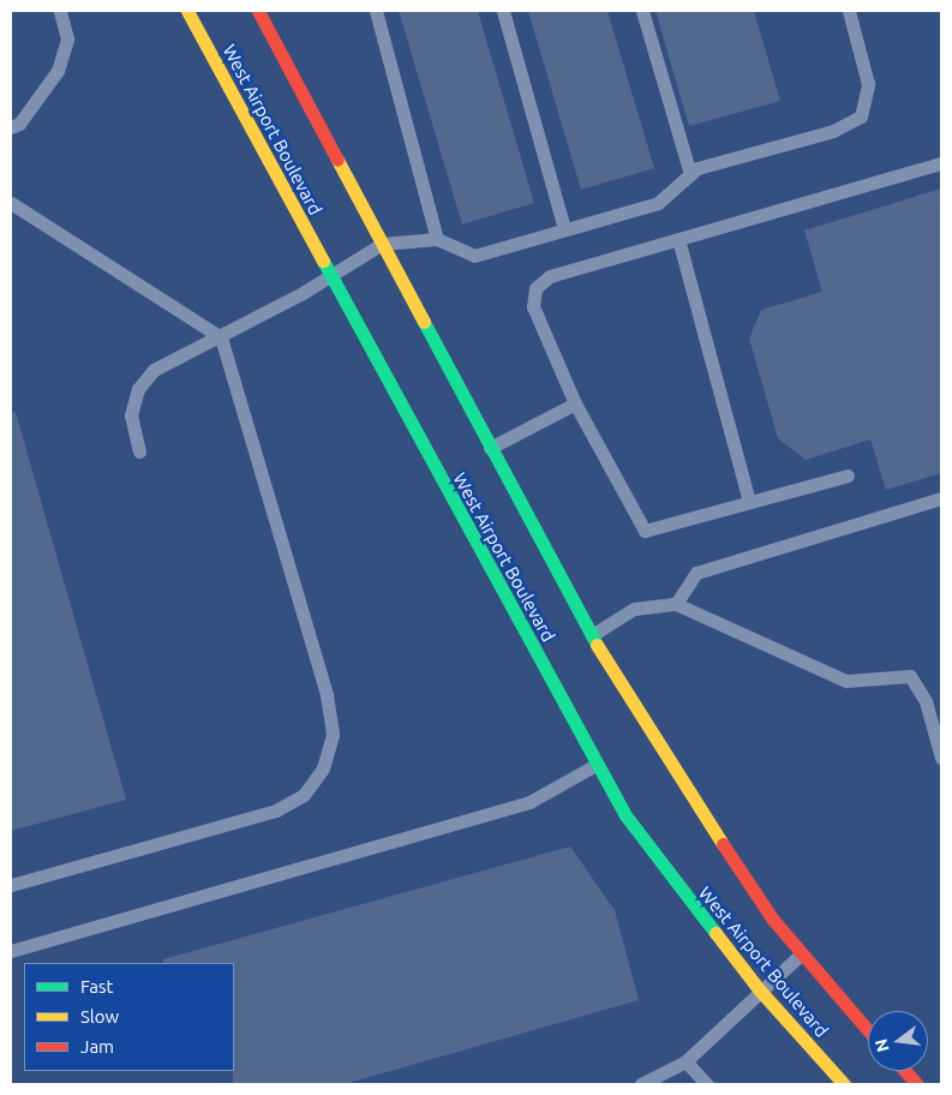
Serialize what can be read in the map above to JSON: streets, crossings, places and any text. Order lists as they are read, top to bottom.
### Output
{
  "streets": {
    "main road": ["West Airport Boulevard"]
  },
  "legend": ["Fast", "Slow", "Jam"],
  "north": "left"
}
